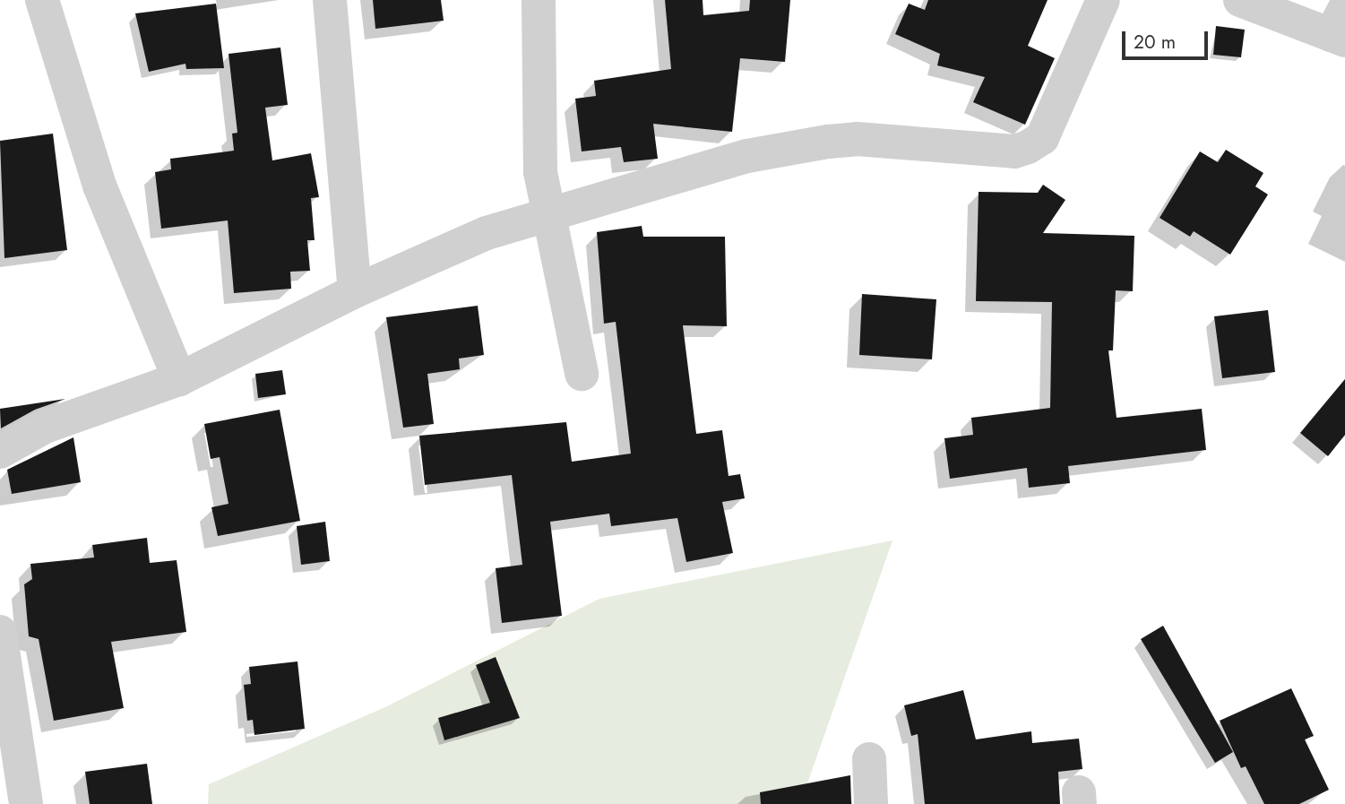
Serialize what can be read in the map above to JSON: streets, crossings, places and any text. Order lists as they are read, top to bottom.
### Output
{
  "scale_bar": "20 m"
}
